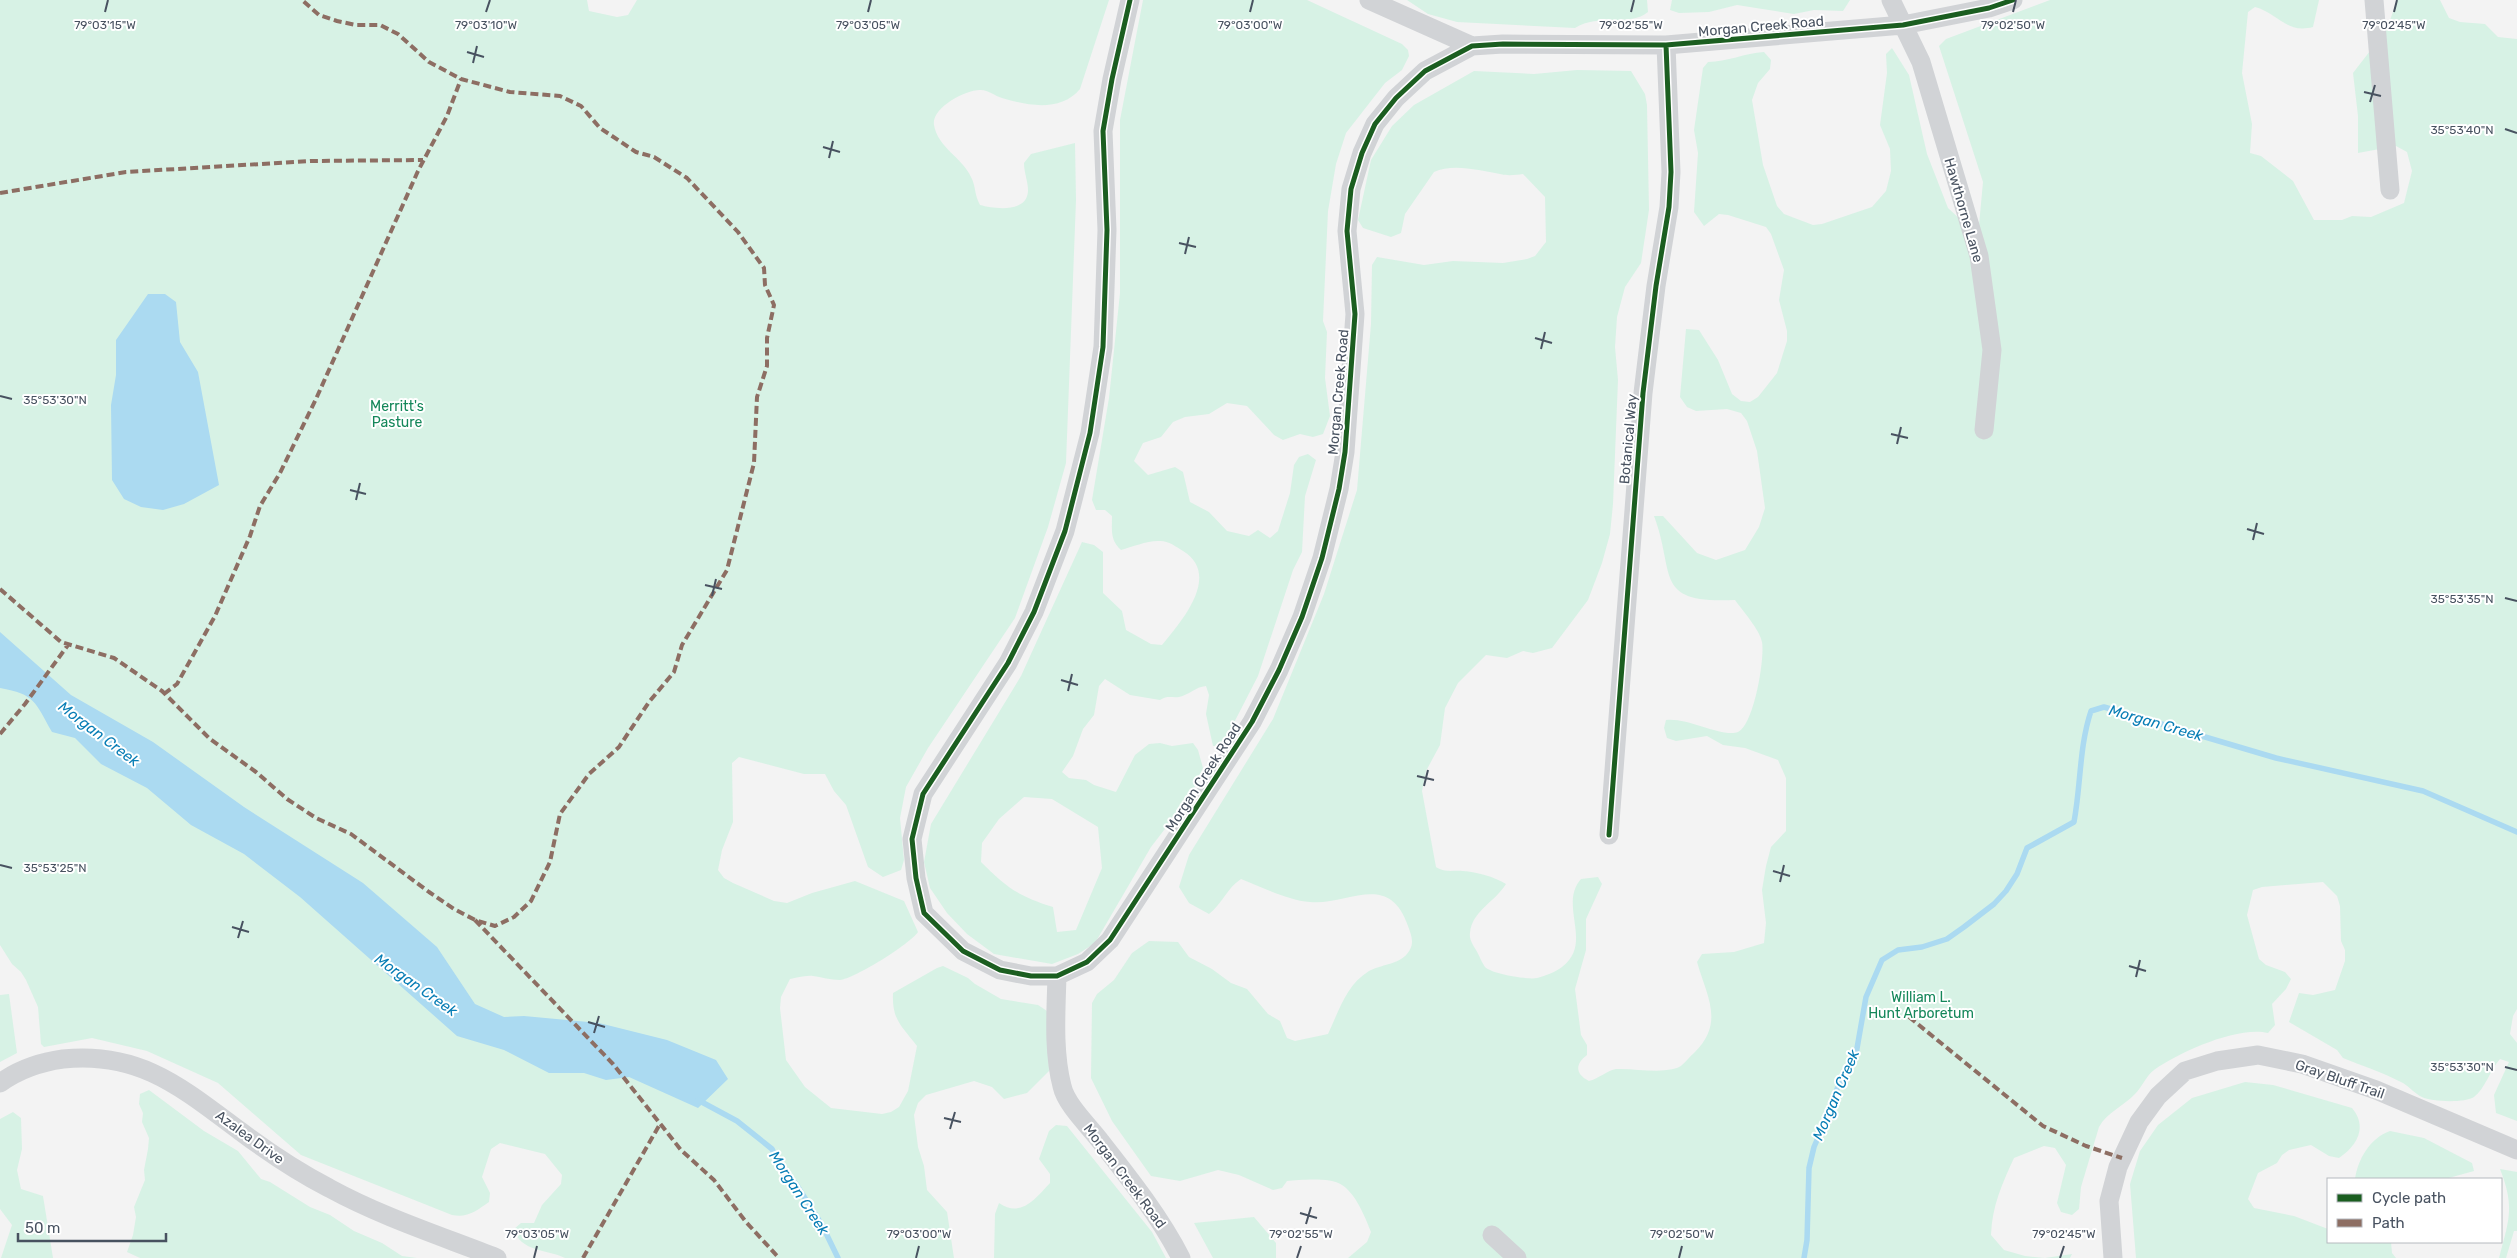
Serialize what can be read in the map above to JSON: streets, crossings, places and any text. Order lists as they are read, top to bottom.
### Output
{
  "streets": {
    "street": [
      "Morgan Creek Road",
      "Hawthorne Lane",
      "Botanical Way",
      "Gray Bluff Trail",
      "Azalea Drive"
    ]
  },
  "crossings": [
    ["Morgan Creek Road", "Hawthorne Lane"],
    ["Morgan Creek Road", "Botanical Way"]
  ],
  "water": ["Morgan Creek"],
  "parks": ["Merritt's Pasture", "William L. Hunt Arboretum"],
  "legend": ["Cycle path", "Path"],
  "scale_bar": "50 m",
  "coordinates": [
    "79°03'15\"W",
    "79°02'50\"W",
    "79°03'10\"W",
    "79°03'05\"W",
    "79°03'00\"W",
    "79°02'55\"W",
    "79°02'45\"W",
    "35°53'40\"N",
    "35°53'30\"N",
    "35°53'35\"N",
    "35°53'25\"N"
  ]
}
